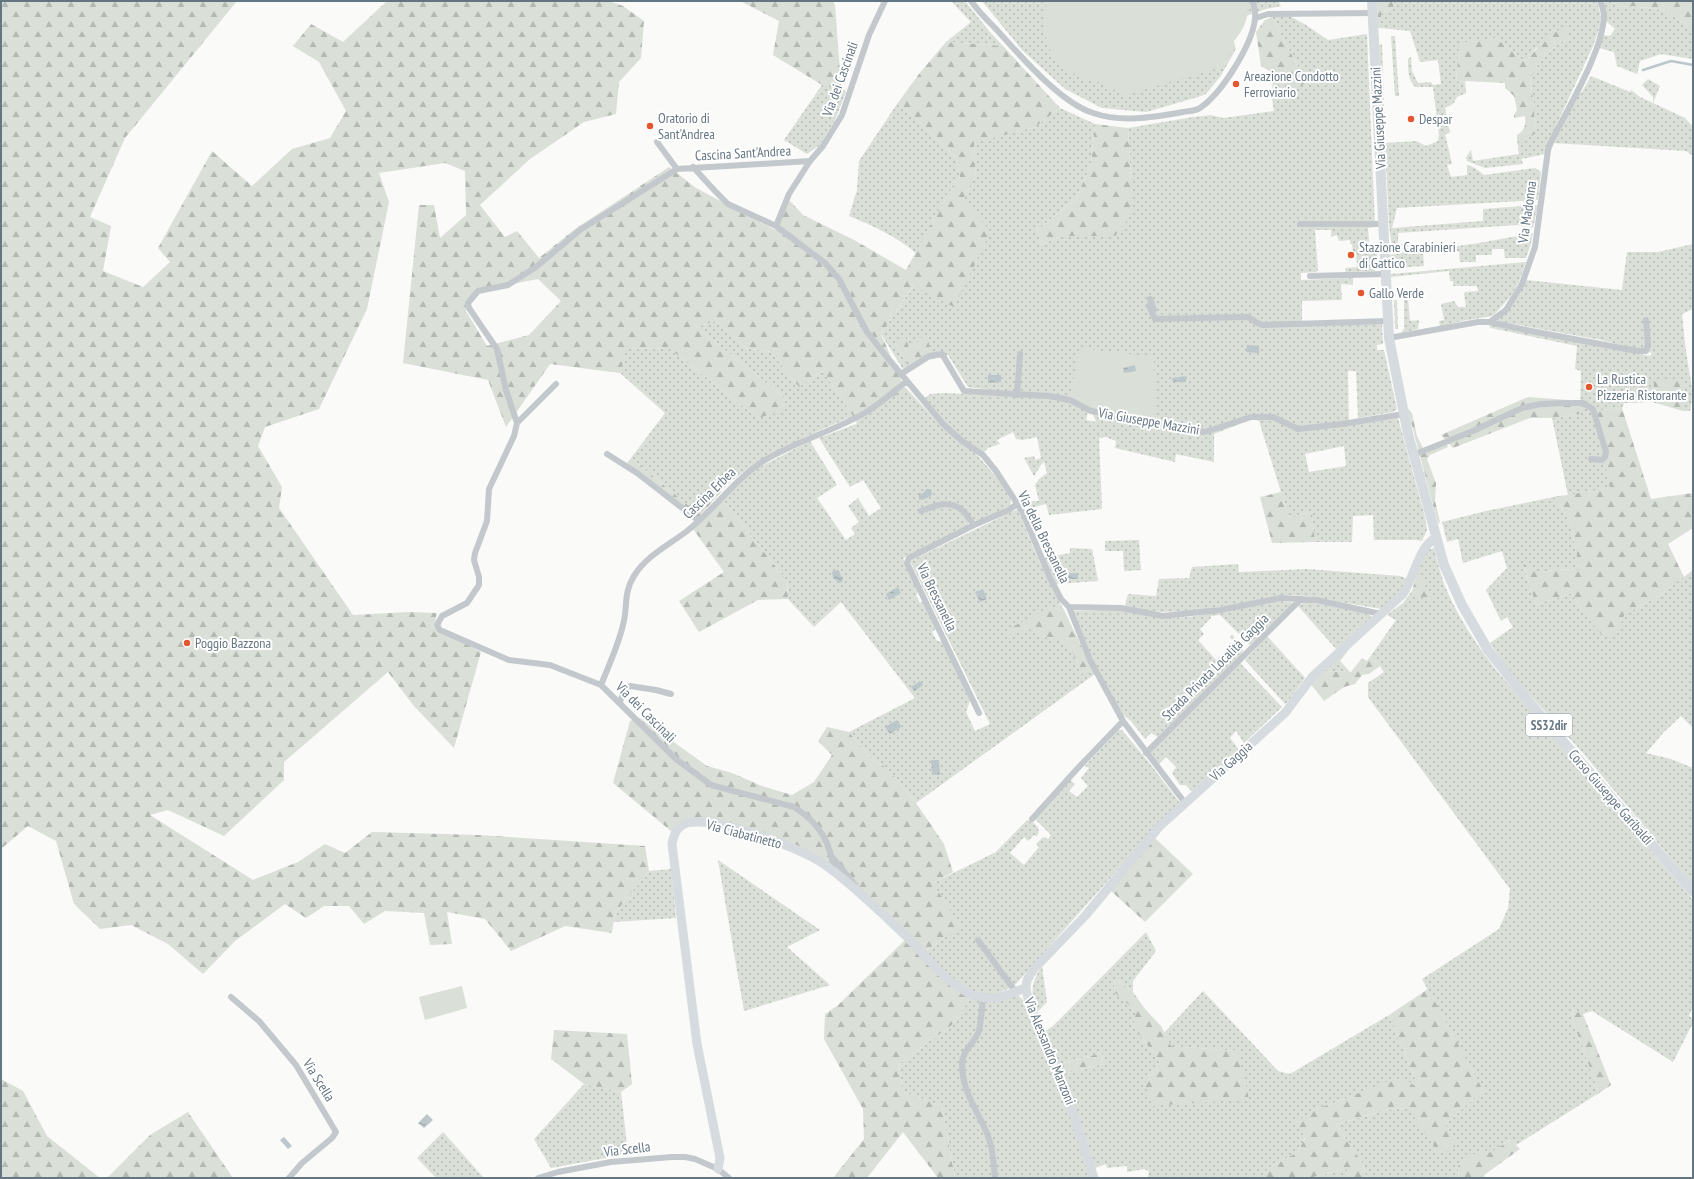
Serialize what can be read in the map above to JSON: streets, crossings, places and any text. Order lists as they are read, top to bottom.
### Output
{
  "streets": {
    "main road": ["Via Giuseppe Mazzini", "SS32dir", "Corso Giuseppe Garibaldi"],
    "street": [
      "Via dei Cascinali",
      "Cascina Sant'Andrea",
      "Via Madonna",
      "Cascina Erbea",
      "Via della Bressanella",
      "Via Bressanella",
      "Strada Privata Località Gaggia",
      "Via Gaggia",
      "Via Ciabatinetto",
      "Via Alessandro Manzoni",
      "Via Scella"
    ]
  },
  "crossings": [
    ["Via dei Cascinali", "Cascina Sant'Andrea"],
    ["Via dei Cascinali", "Cascina Erbea"],
    ["Via dei Cascinali", "Via Ciabatinetto"],
    ["Via Giuseppe Mazzini", "Via della Bressanella"],
    ["Via Giuseppe Mazzini", "Via Gaggia"],
    ["Via Giuseppe Mazzini", "Corso Giuseppe Garibaldi"],
    ["Cascina Sant'Andrea", "Via della Bressanella"],
    ["Cascina Erbea", "Via della Bressanella"],
    ["Via della Bressanella", "Via Bressanella"],
    ["Via Gaggia", "Corso Giuseppe Garibaldi"],
    ["Via Gaggia", "Via Alessandro Manzoni"],
    ["Via Ciabatinetto", "Via Alessandro Manzoni"],
    ["Via Ciabatinetto", "Via Scella"]
  ],
  "places": [
    "Areazione Condotto Ferroviario",
    "Despar",
    "Oratorio di Sant'Andrea",
    "Stazione Carabinieri di Gattico",
    "Gallo Verde",
    "La Rustica Pizzeria Ristorante",
    "Poggio Bazzona"
  ]
}
